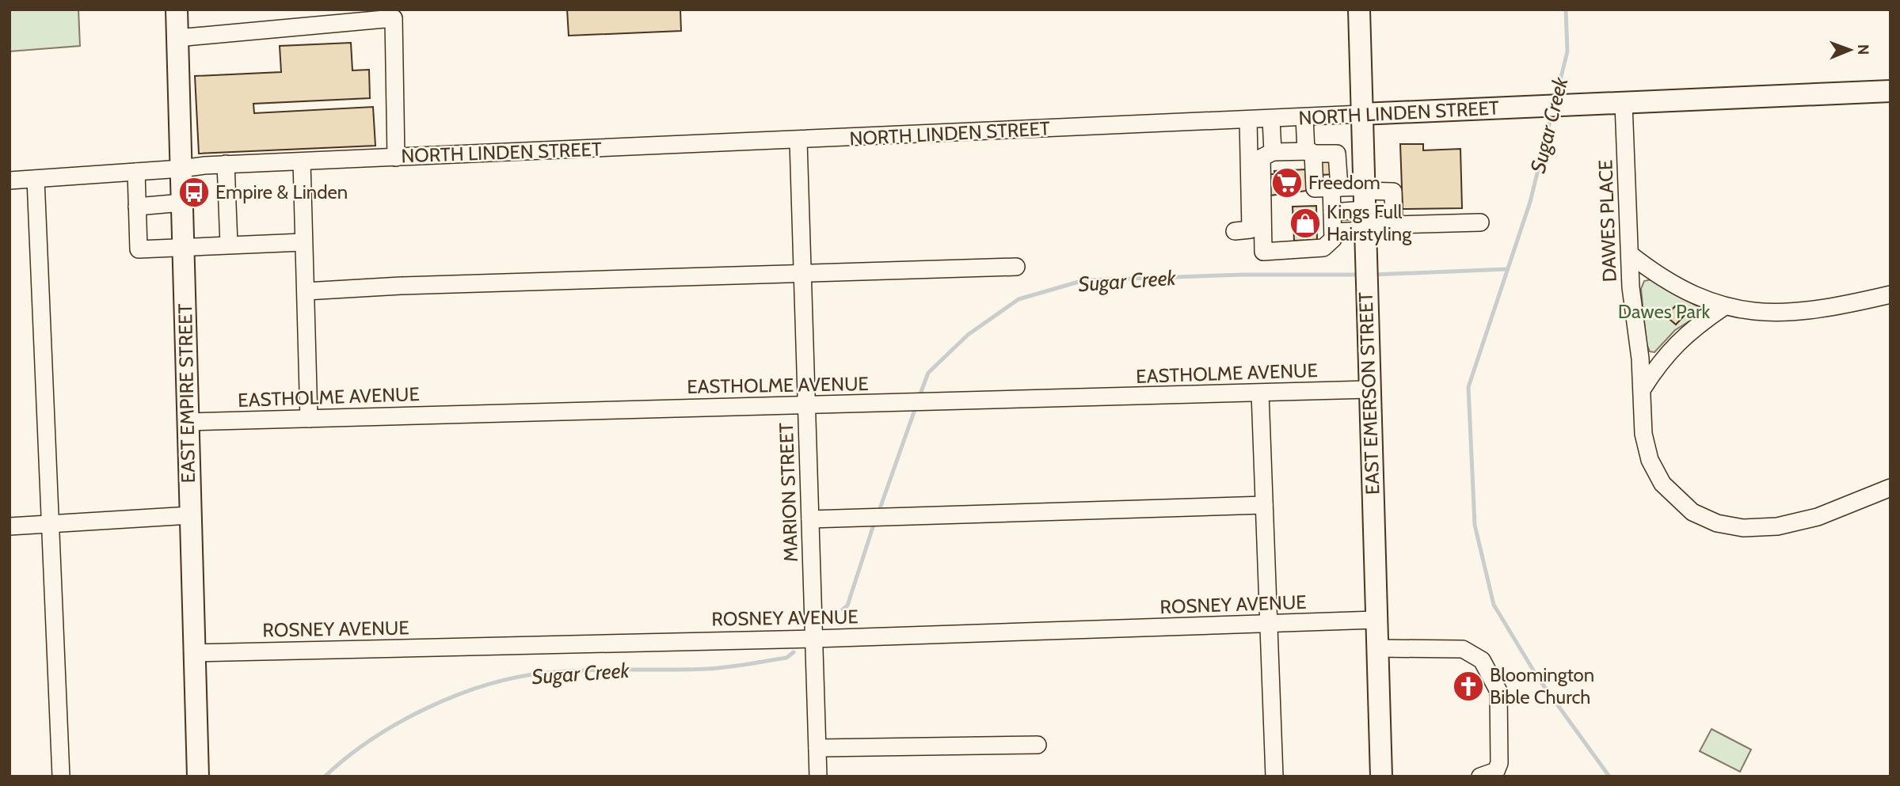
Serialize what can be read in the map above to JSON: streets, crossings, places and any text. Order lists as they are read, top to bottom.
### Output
{
  "streets": {
    "main road": ["NORTH LINDEN STREET", "EAST EMPIRE STREET", "EAST EMERSON STREET"],
    "street": [
      "DAWES PLACE",
      "EASTHOLME AVENUE",
      "MARION STREET",
      "ROSNEY AVENUE"
    ]
  },
  "crossings": [
    ["NORTH LINDEN STREET", "DAWES PLACE"],
    ["NORTH LINDEN STREET", "EAST EMPIRE STREET"],
    ["NORTH LINDEN STREET", "EAST EMERSON STREET"],
    ["NORTH LINDEN STREET", "MARION STREET"],
    ["EASTHOLME AVENUE", "EAST EMPIRE STREET"],
    ["EASTHOLME AVENUE", "EAST EMERSON STREET"],
    ["EASTHOLME AVENUE", "MARION STREET"],
    ["EAST EMPIRE STREET", "ROSNEY AVENUE"],
    ["EAST EMERSON STREET", "ROSNEY AVENUE"],
    ["MARION STREET", "ROSNEY AVENUE"]
  ],
  "water": ["Sugar Creek"],
  "parks": ["Dawes Park"],
  "places": {
    "supermarket": ["Freedom"],
    "bus stop": ["Empire & Linden"],
    "shop": ["Kings Full Hairstyling"],
    "church": ["Bloomington Bible Church"]
  },
  "north": "right"
}
